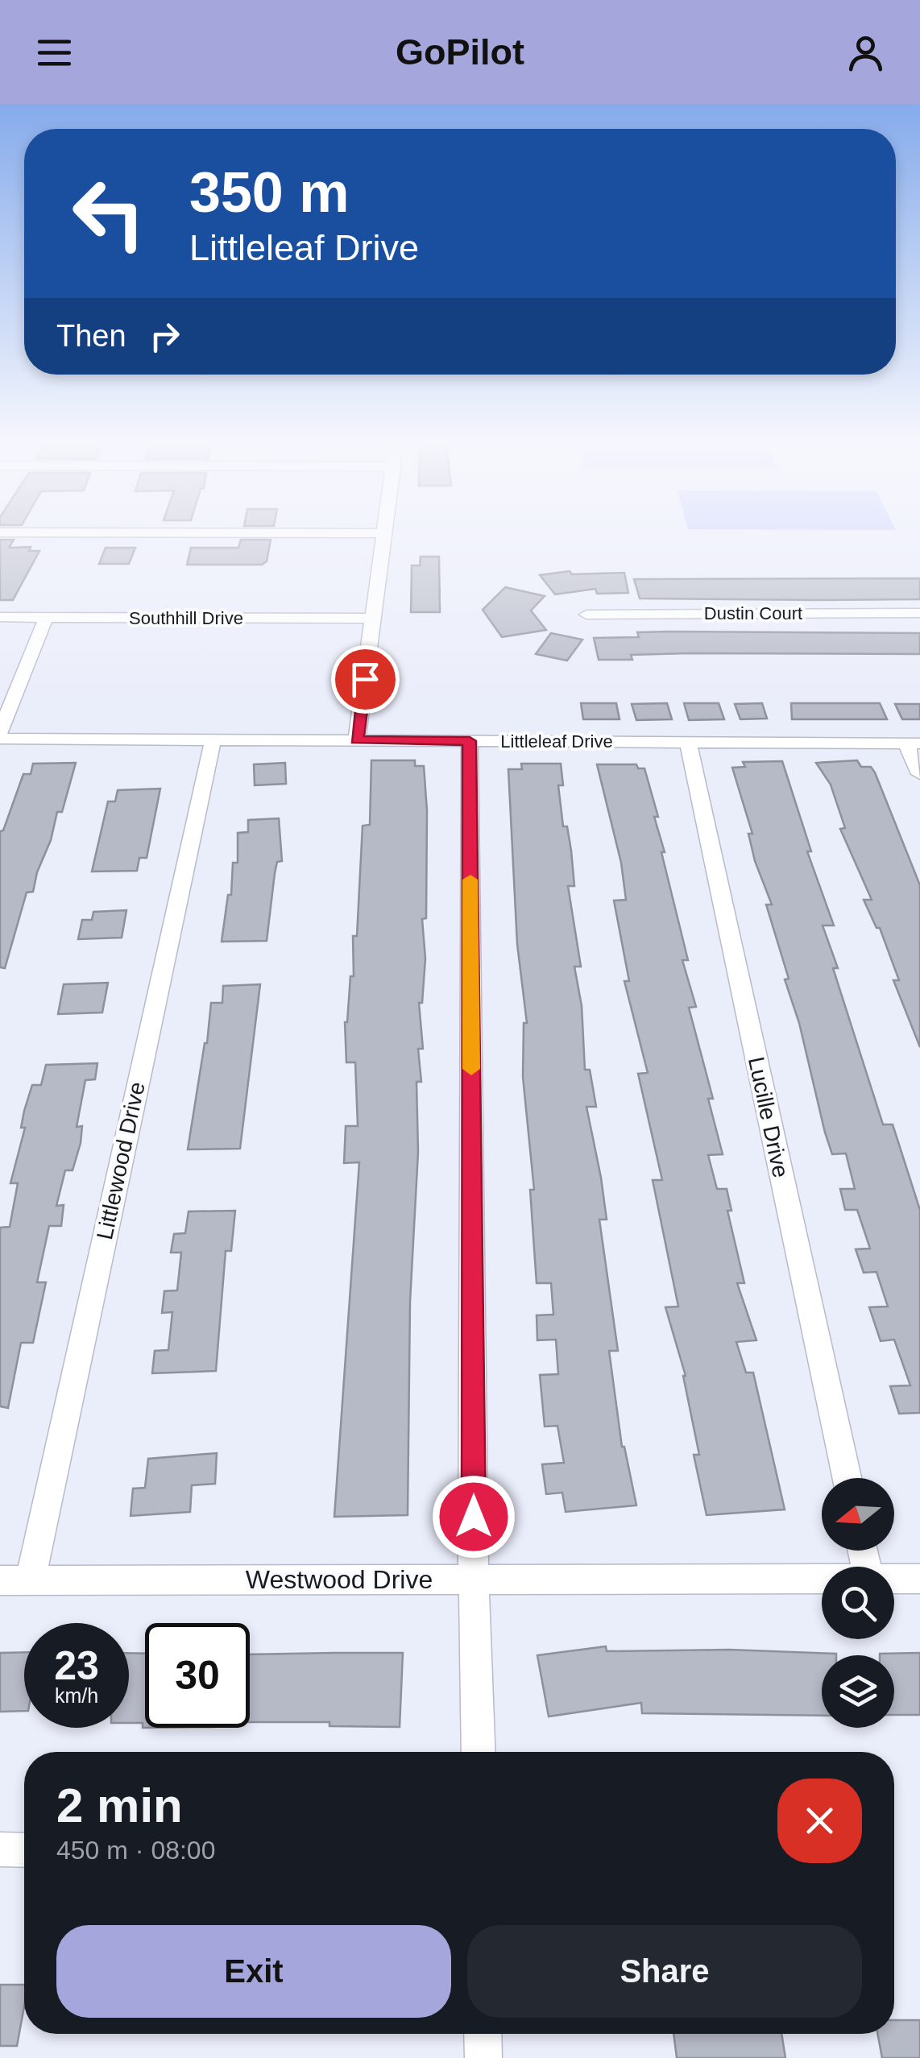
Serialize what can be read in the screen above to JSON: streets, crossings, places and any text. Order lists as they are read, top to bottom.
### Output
{
  "streets": {
    "street": [
      "Dustin Court",
      "Southhill Drive",
      "Littleleaf Drive",
      "Lucille Drive",
      "Littlewood Drive",
      "Westwood Drive"
    ]
  },
  "crossings": [
    ["Littleleaf Drive", "Lucille Drive"],
    ["Littleleaf Drive", "Littlewood Drive"],
    ["Littlewood Drive", "Westwood Drive"]
  ],
  "north": "left",
  "page": {
    "header": "GoPilot",
    "turn": ["350 m", "Littleleaf Drive"],
    "then": "Then",
    "speed": "23 km/h",
    "limit": "30",
    "heading": ["2 min", "450 m · 08:00"],
    "buttons": ["Exit", "Share"]
  }
}
